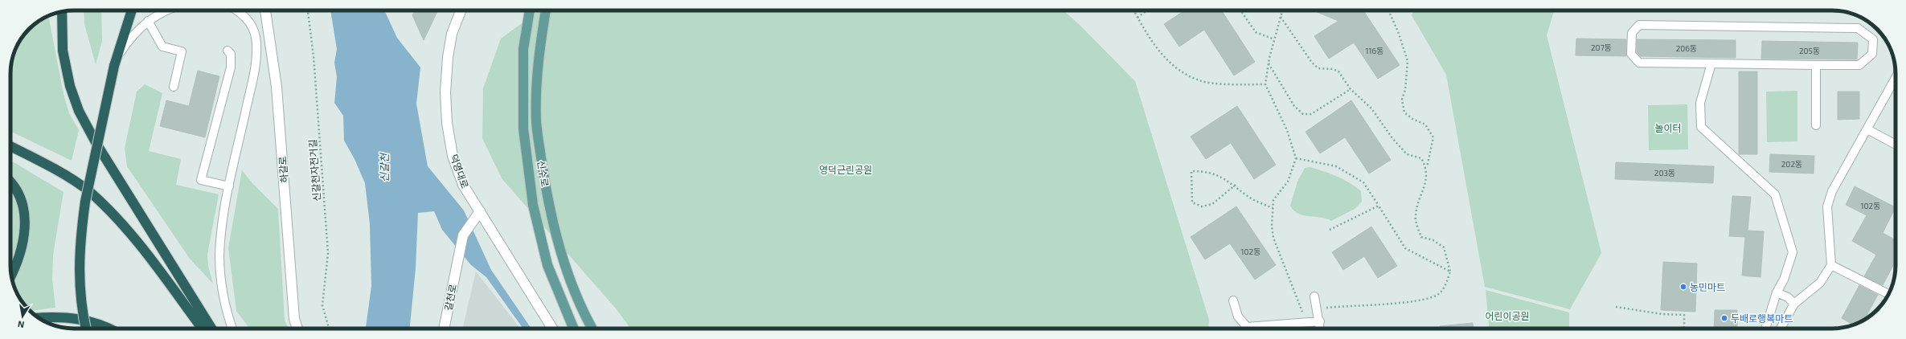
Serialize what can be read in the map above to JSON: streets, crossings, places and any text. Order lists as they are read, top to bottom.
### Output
{
  "streets": {
    "main road": ["신수로"],
    "street": ["하갈로", "덕영대로", "갈천로"],
    "path": ["신갈천자전거길"]
  },
  "crossings": [
    ["덕영대로", "갈천로"]
  ],
  "water": ["신갈천"],
  "parks": ["놀이터", "영덕근린공원", "어린이공원"],
  "places": ["농민마트", "두배로행복마트"],
  "house_numbers": [
    "207동",
    "206동",
    "116동",
    "205동",
    "202동",
    "203동",
    "102동",
    "102동"
  ],
  "north": "bottom"
}
